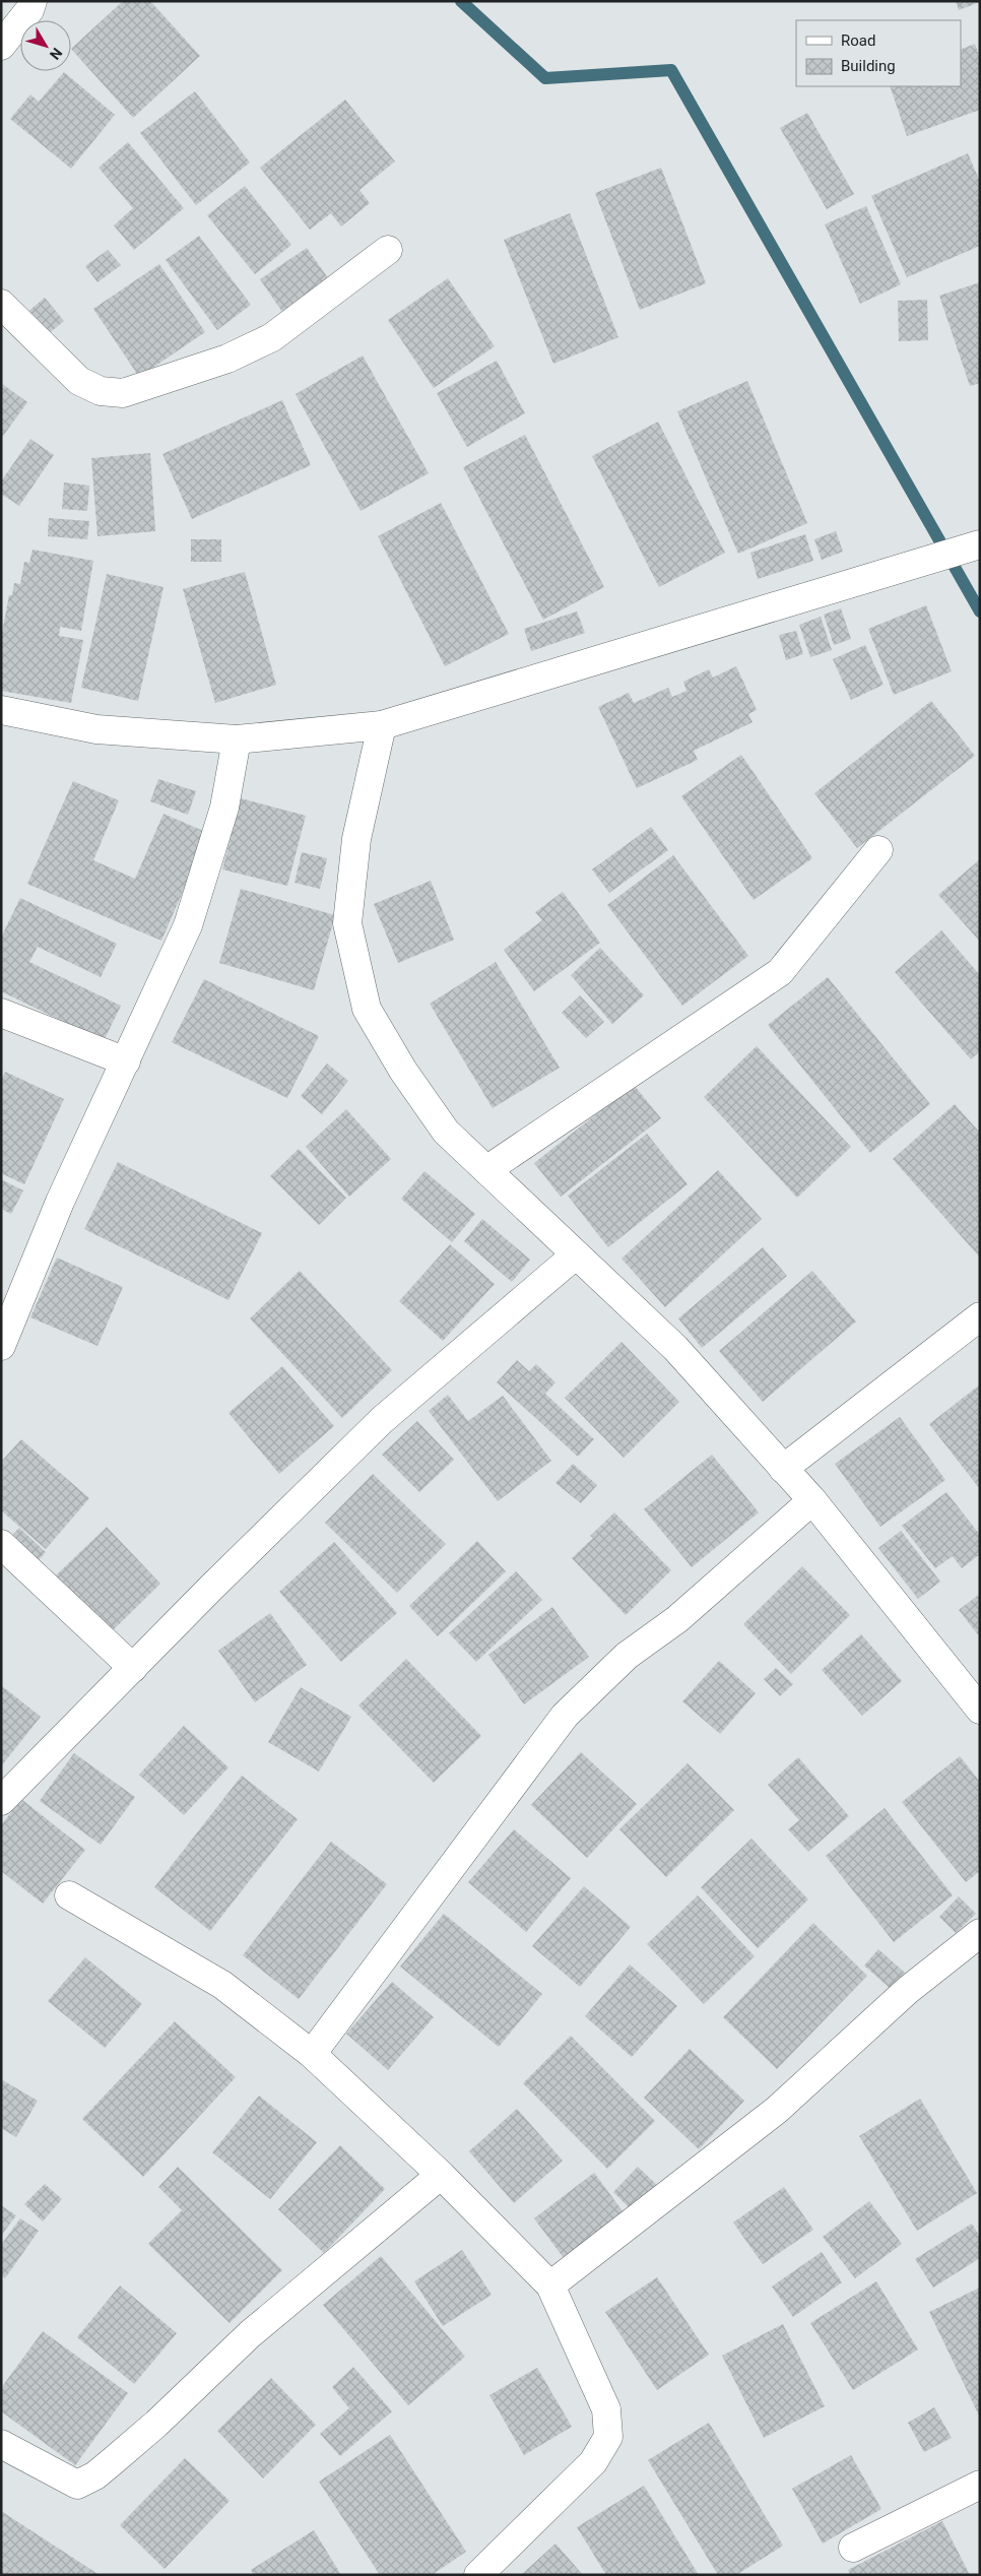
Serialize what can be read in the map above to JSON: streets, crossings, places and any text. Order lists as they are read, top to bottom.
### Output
{
  "legend": ["Road", "Building"],
  "north": "bottom right"
}
